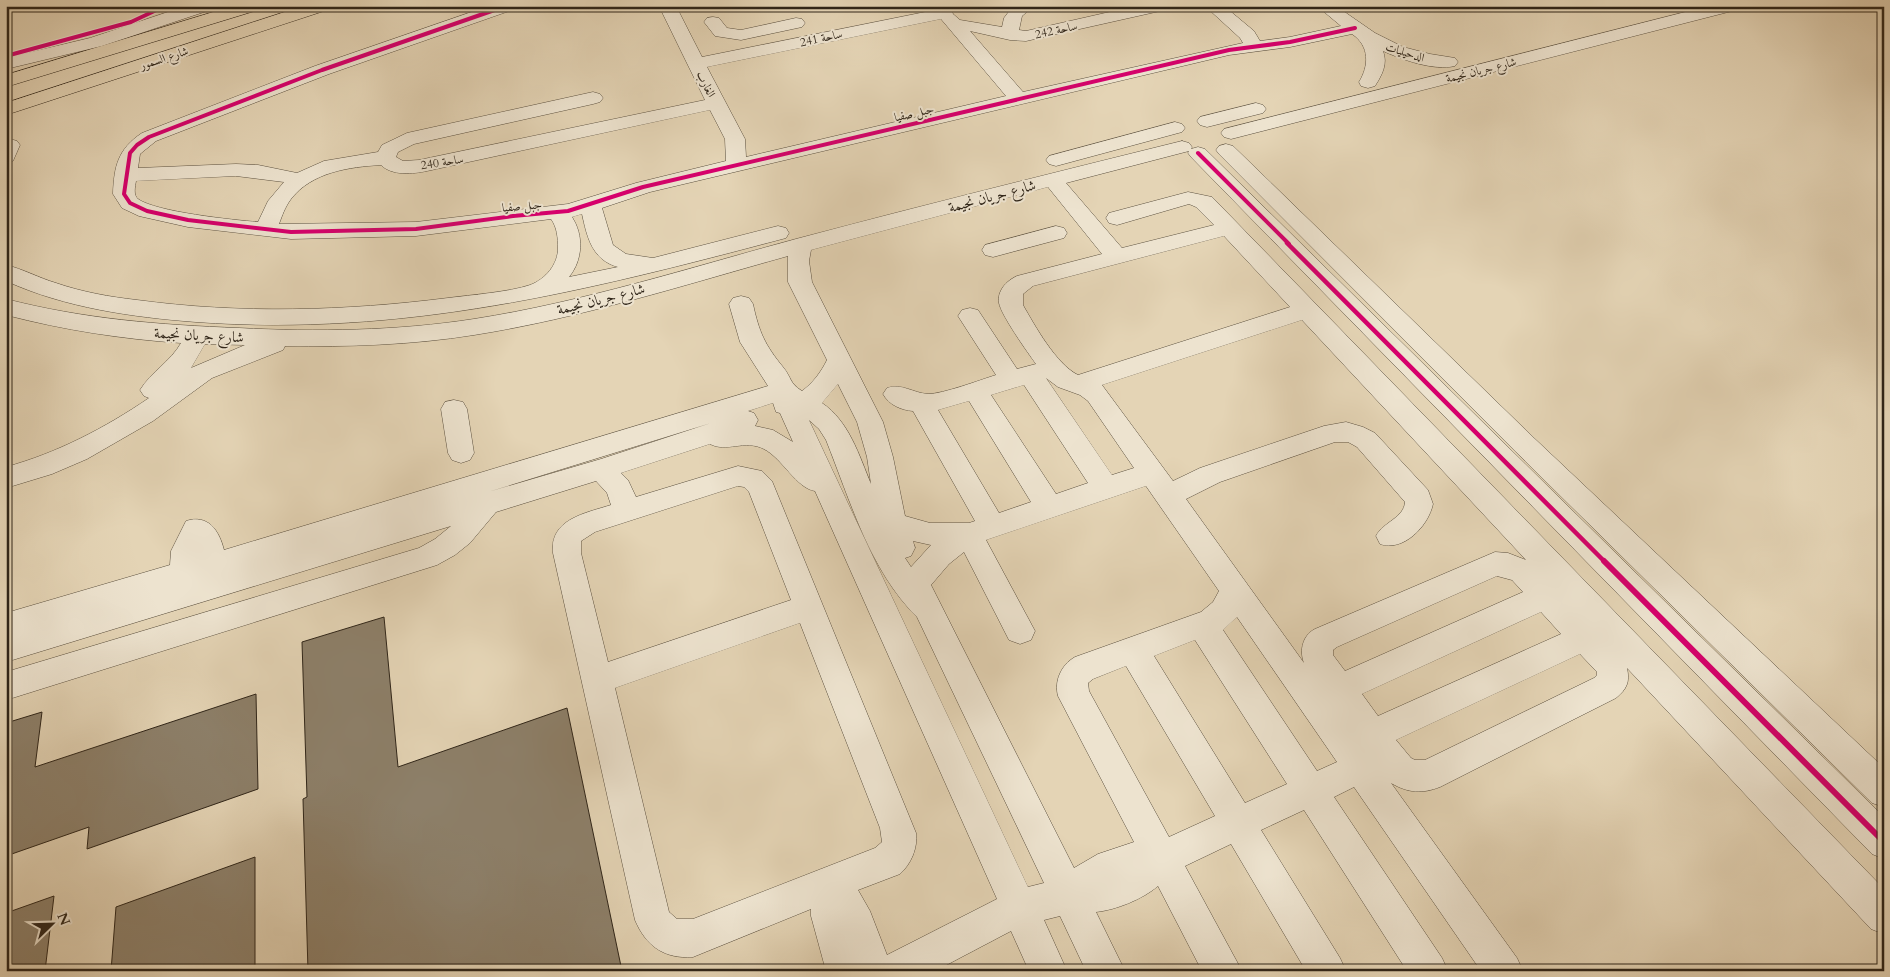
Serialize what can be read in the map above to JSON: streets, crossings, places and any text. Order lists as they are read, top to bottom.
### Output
{
  "streets": {
    "main road": ["شارع السمور"],
    "street": [
      "ساحة 242",
      "ساحة 241",
      "الدحيليات",
      "شارع جريان نجيمة",
      "الغارب",
      "جبل صفيا",
      "ساحة 240"
    ]
  },
  "crossings": [
    ["ساحة 242", "ساحة 241"],
    ["ساحة 241", "الغارب"],
    ["الدحيليات", "شارع جريان نجيمة"],
    ["الدحيليات", "جبل صفيا"],
    ["شارع جريان نجيمة", "جبل صفيا"],
    ["الغارب", "جبل صفيا"],
    ["الغارب", "ساحة 240"]
  ],
  "north": "top right"
}
